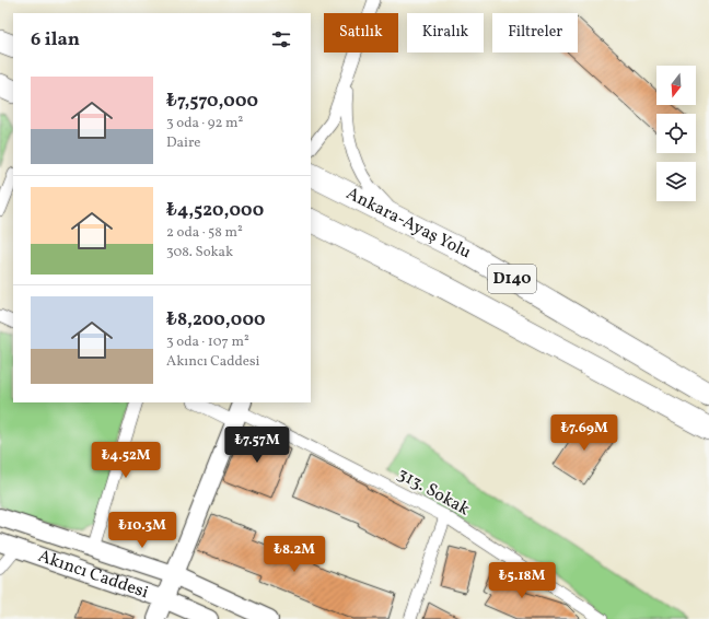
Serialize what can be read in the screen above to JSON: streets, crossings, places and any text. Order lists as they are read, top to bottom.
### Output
{
  "streets": {
    "highway": ["Ankara-Ayaş Yolu", "D140"],
    "street": ["313. Sokak", "Akıncı Caddesi"]
  },
  "north": "bottom",
  "page": {
    "chip": ["Satılık", "Kiralık", "Filtreler"],
    "heading": "6 ilan",
    "list": [
      {
        "name": "₺7,570,000",
        "note": "3 oda · 92 m² · Daire"
      },
      {
        "name": "₺4,520,000",
        "note": "2 oda · 58 m² · 308. Sokak"
      },
      {
        "name": "₺8,200,000",
        "note": "3 oda · 107 m² · Akıncı Caddesi"
      }
    ],
    "price": [
      "₺7.69M",
      "₺7.57M",
      "₺4.52M",
      "₺10.3M",
      "₺8.2M",
      "₺5.18M"
    ]
  }
}
